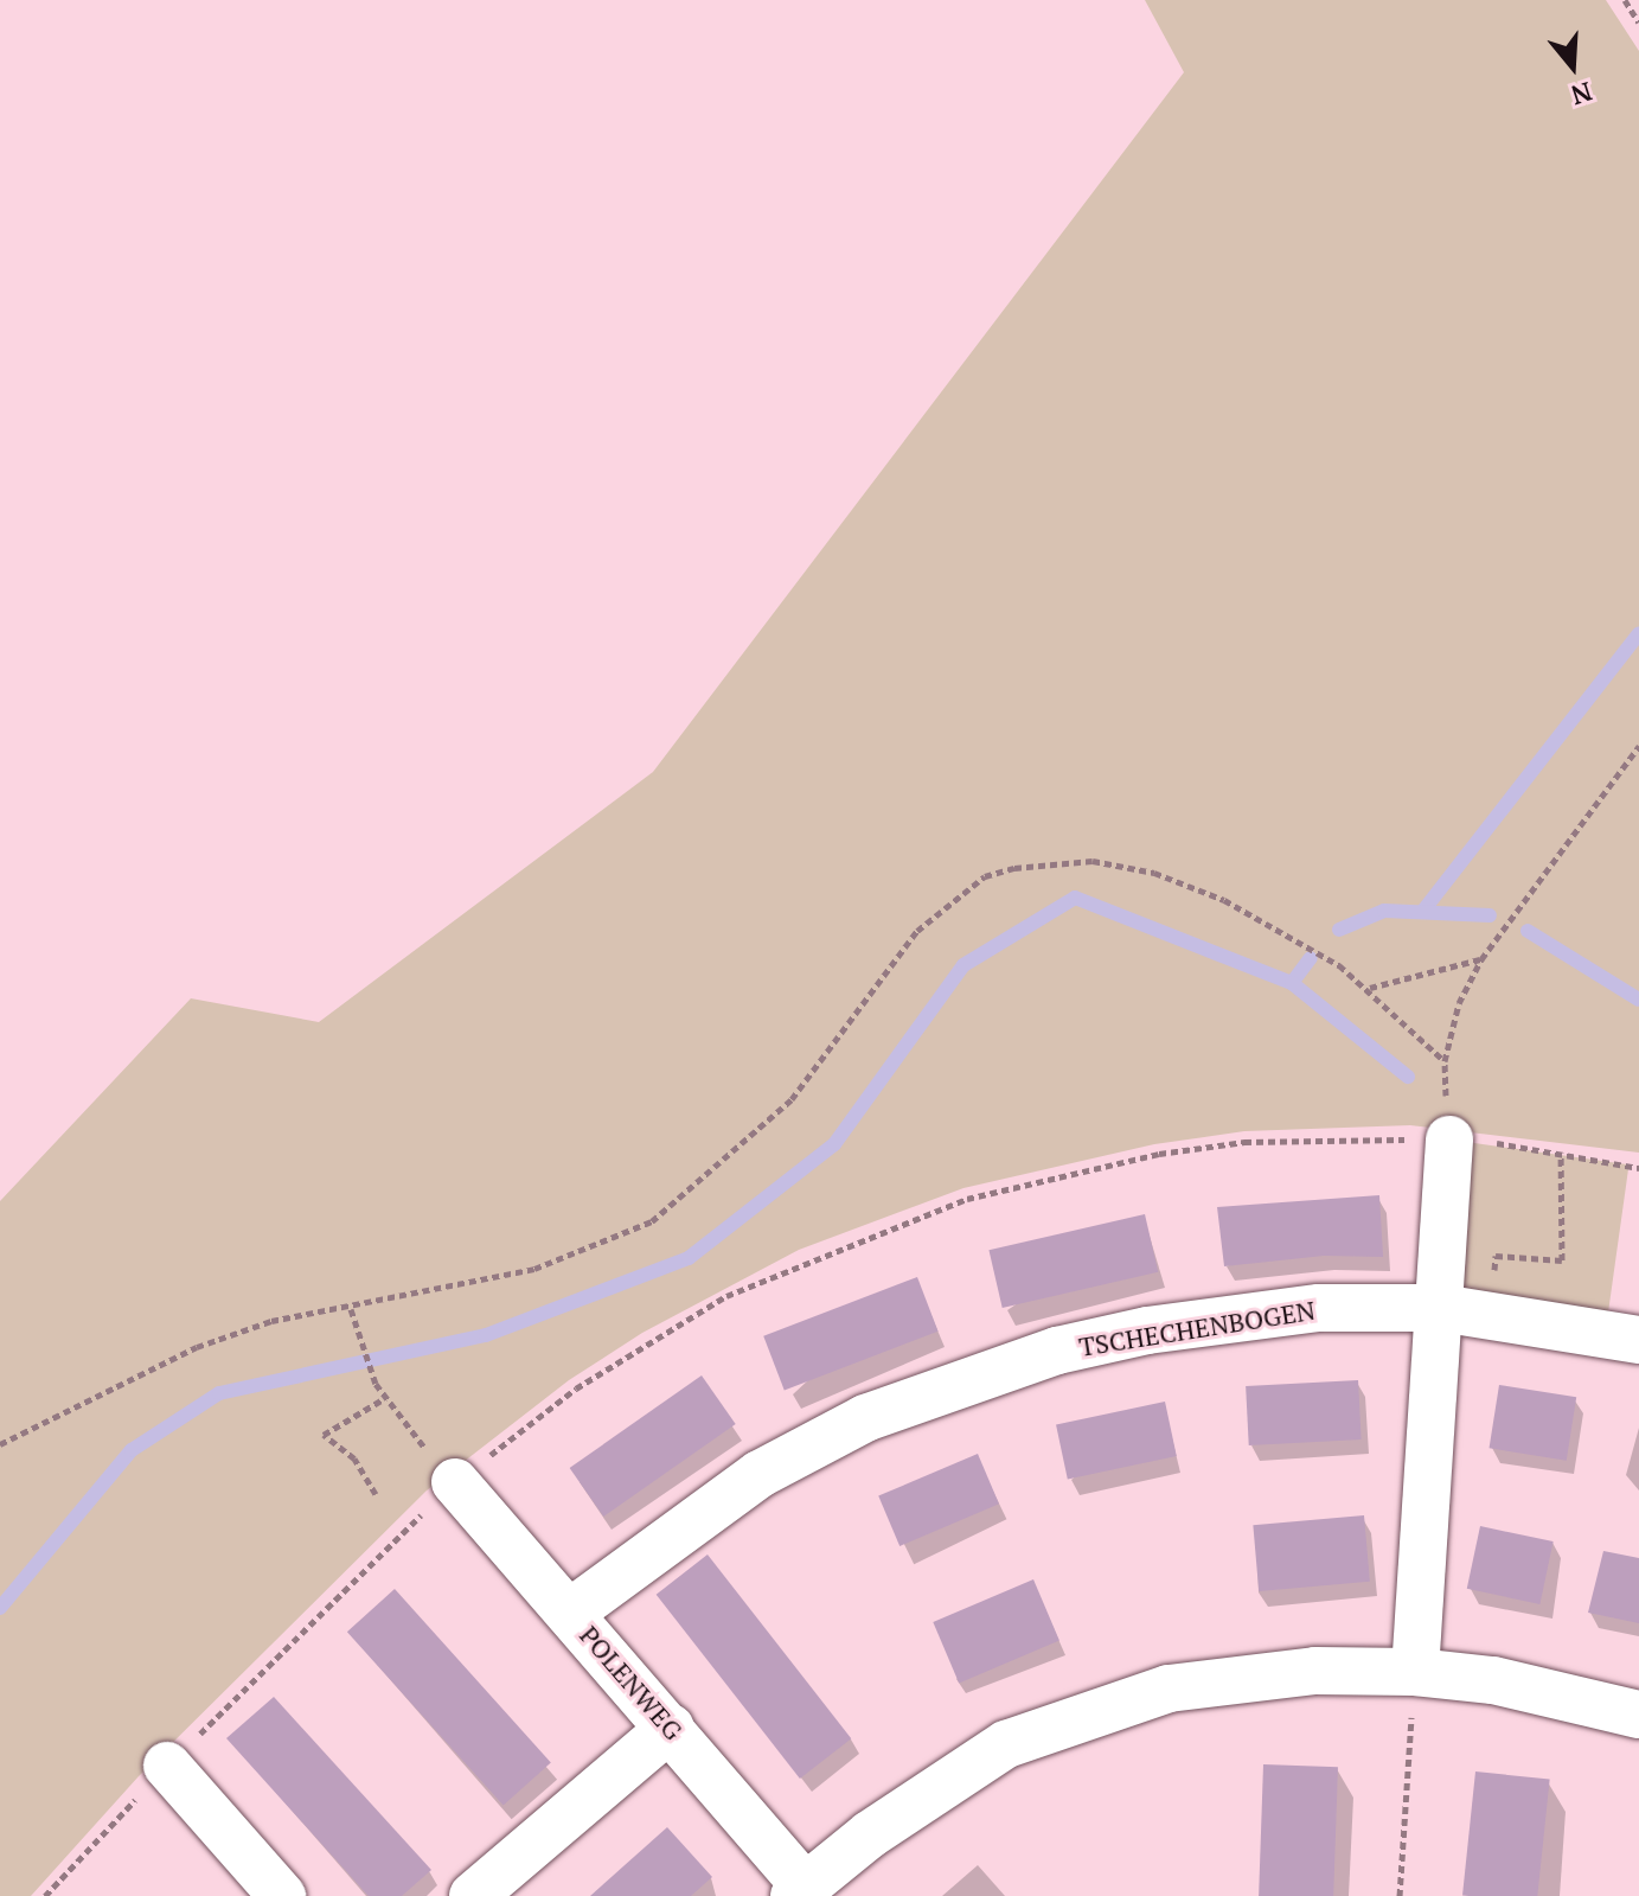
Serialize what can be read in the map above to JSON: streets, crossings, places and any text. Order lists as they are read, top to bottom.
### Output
{
  "streets": {
    "street": ["TSCHECHENBOGEN", "POLENWEG"]
  },
  "crossings": [
    ["TSCHECHENBOGEN", "POLENWEG"]
  ],
  "north": "bottom"
}
